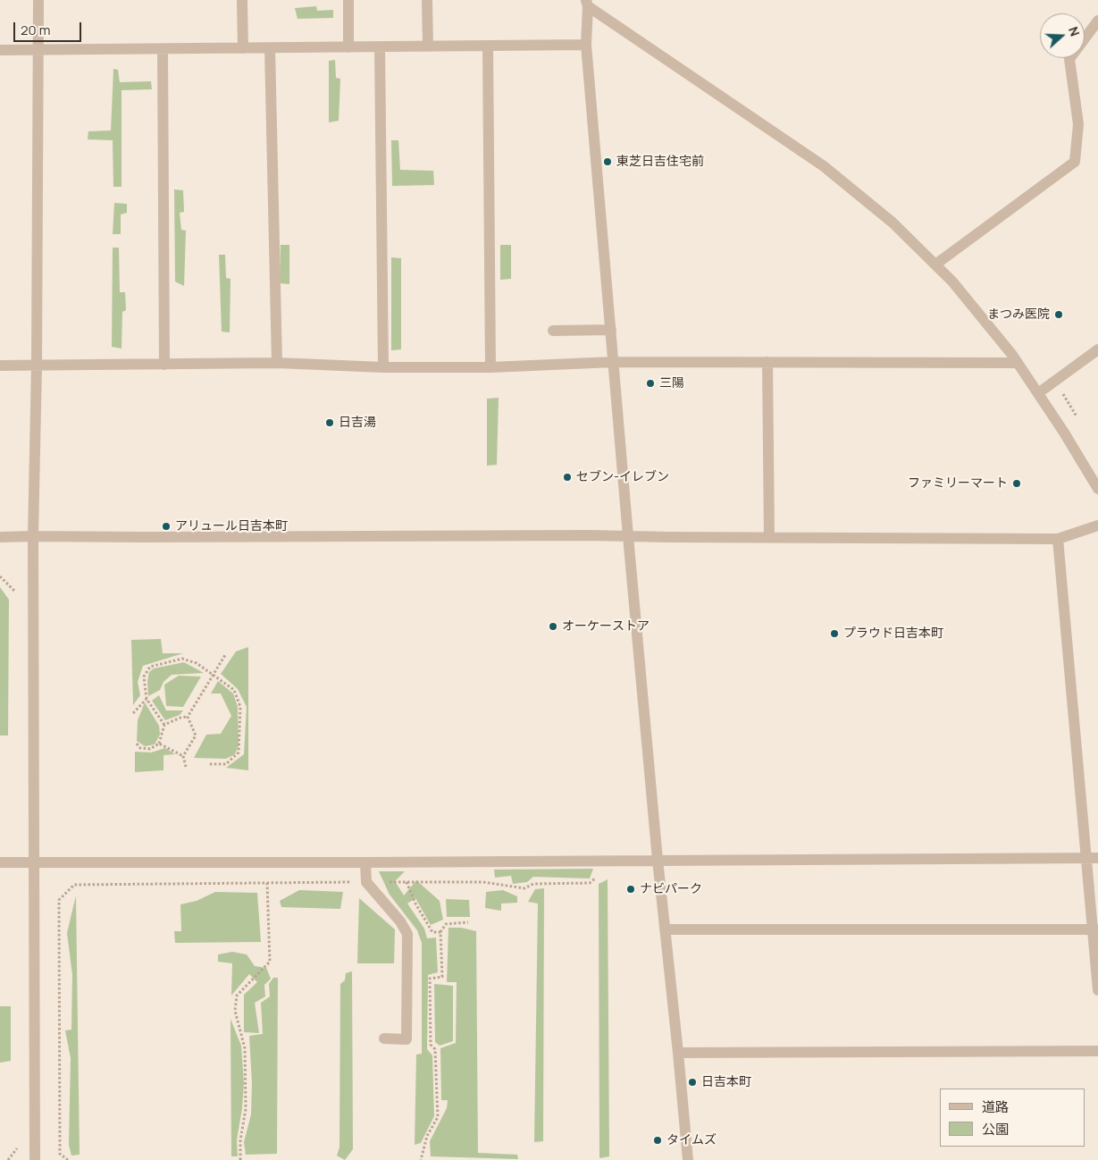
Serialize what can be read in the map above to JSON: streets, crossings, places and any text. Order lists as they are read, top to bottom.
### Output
{
  "places": [
    "東芝日吉住宅前",
    "まつみ医院",
    "三陽",
    "日吉湯",
    "セブン-イレブン",
    "ファミリーマート",
    "アリュール日吉本町",
    "オーケーストア",
    "プラウド日吉本町",
    "ナビパーク",
    "日吉本町",
    "タイムズ"
  ],
  "legend": ["道路", "公園"],
  "scale_bar": "20 m",
  "north": "right"
}
